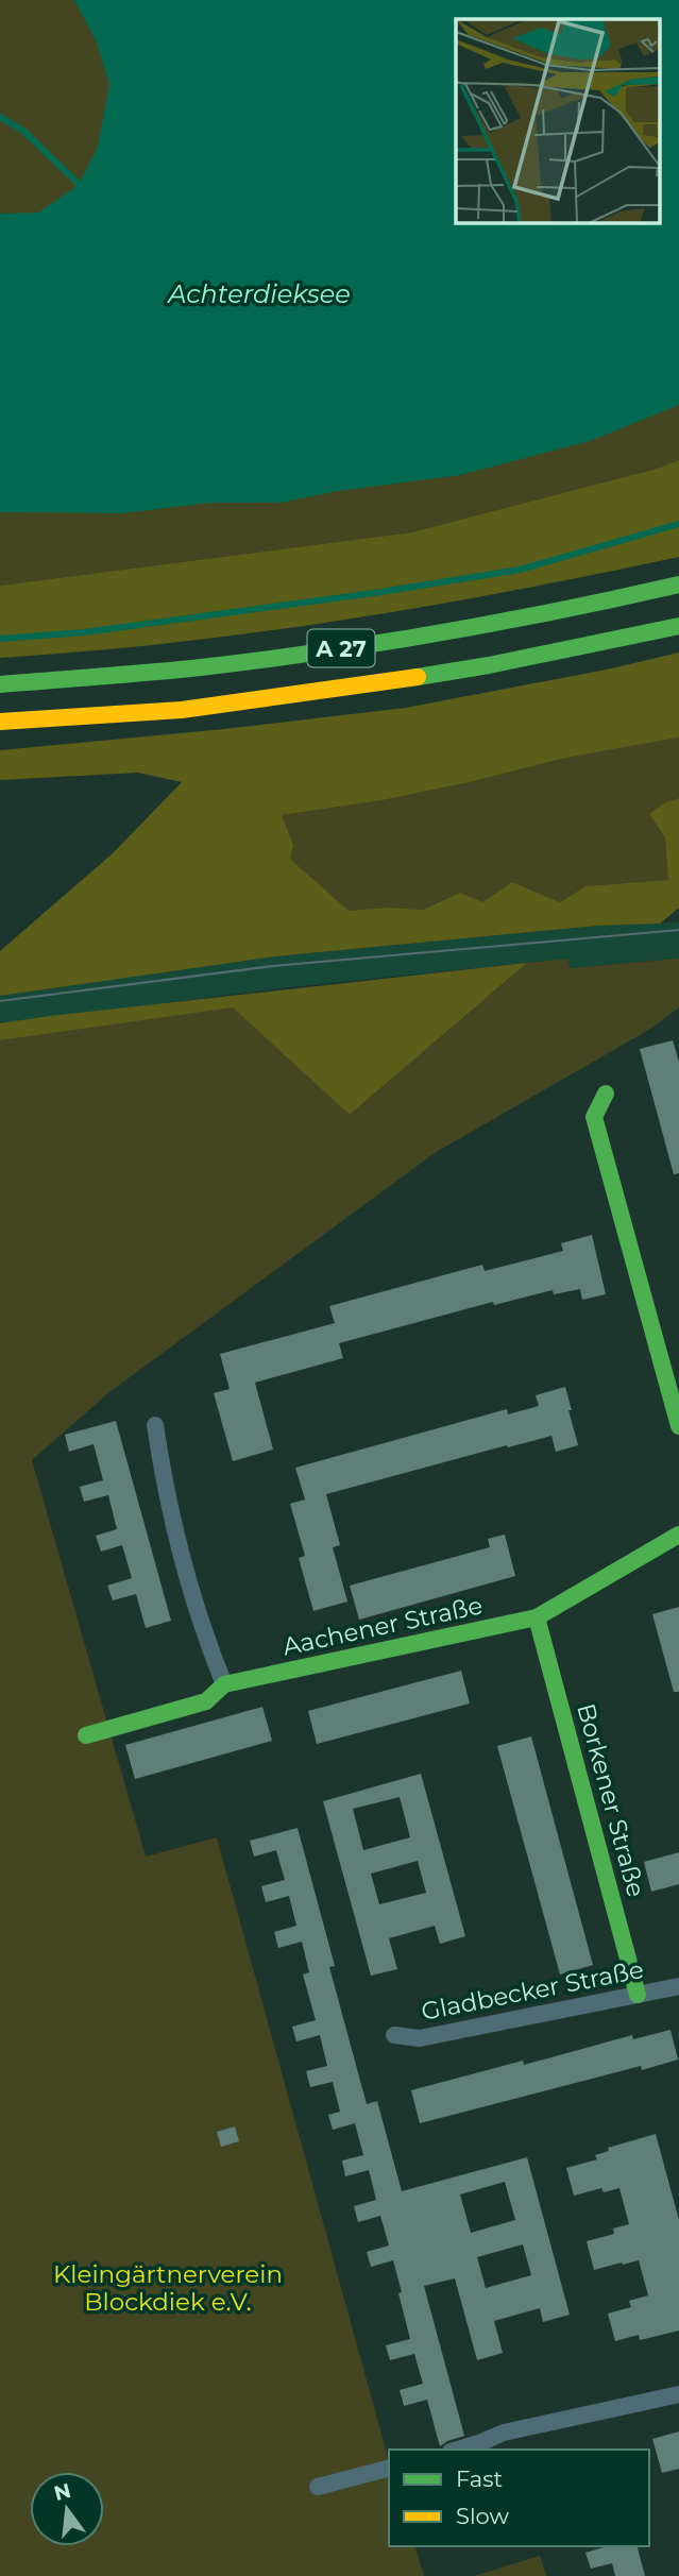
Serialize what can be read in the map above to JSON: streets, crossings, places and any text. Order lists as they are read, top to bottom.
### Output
{
  "streets": {
    "main road": ["A 27", "Aachener Straße", "Borkener Straße"],
    "street": ["Gladbecker Straße"]
  },
  "crossings": [
    ["Aachener Straße", "Borkener Straße"],
    ["Borkener Straße", "Gladbecker Straße"]
  ],
  "water": ["Achterdieksee"],
  "parks": ["Kleingärtnerverein Blockdiek e.V."],
  "legend": ["Fast", "Slow"],
  "north": "top"
}
